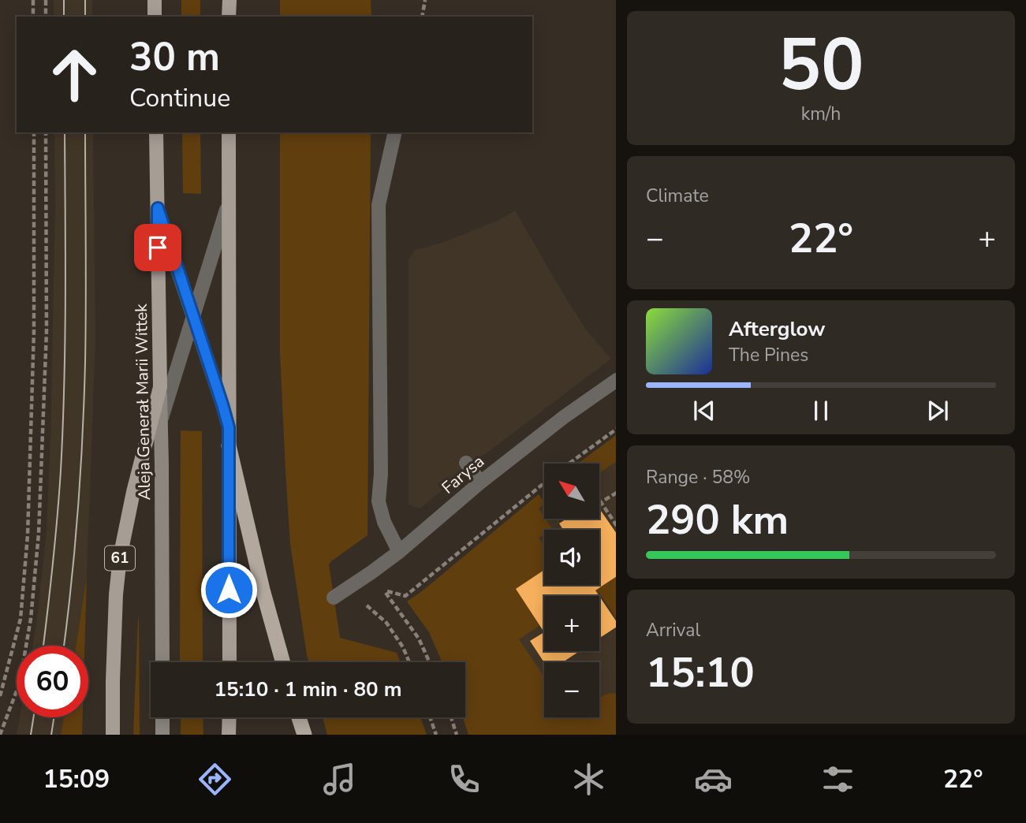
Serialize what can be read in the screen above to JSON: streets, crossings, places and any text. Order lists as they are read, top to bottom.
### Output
{
  "streets": {
    "main road": ["Aleja Generał Marii Wittek", "61"],
    "lane": ["Farysa"]
  },
  "crossings": [
    ["Aleja Generał Marii Wittek", "61"]
  ],
  "north": "top left",
  "page": {
    "tile": [
      ["50", "km/h"],
      "Climate",
      ["Range · 58%", "290 km"],
      ["Arrival", "15:10"]
    ],
    "turn": ["30 m", "Continue"],
    "heat": ["−", "22°", "+"],
    "song": ["Afterglow", "The Pines"],
    "map_buttons": ["+", "−"],
    "limit": "60",
    "trip": "15:10 · 1 min · 80 m",
    "tabs": ["15:09", "22°"]
  }
}
